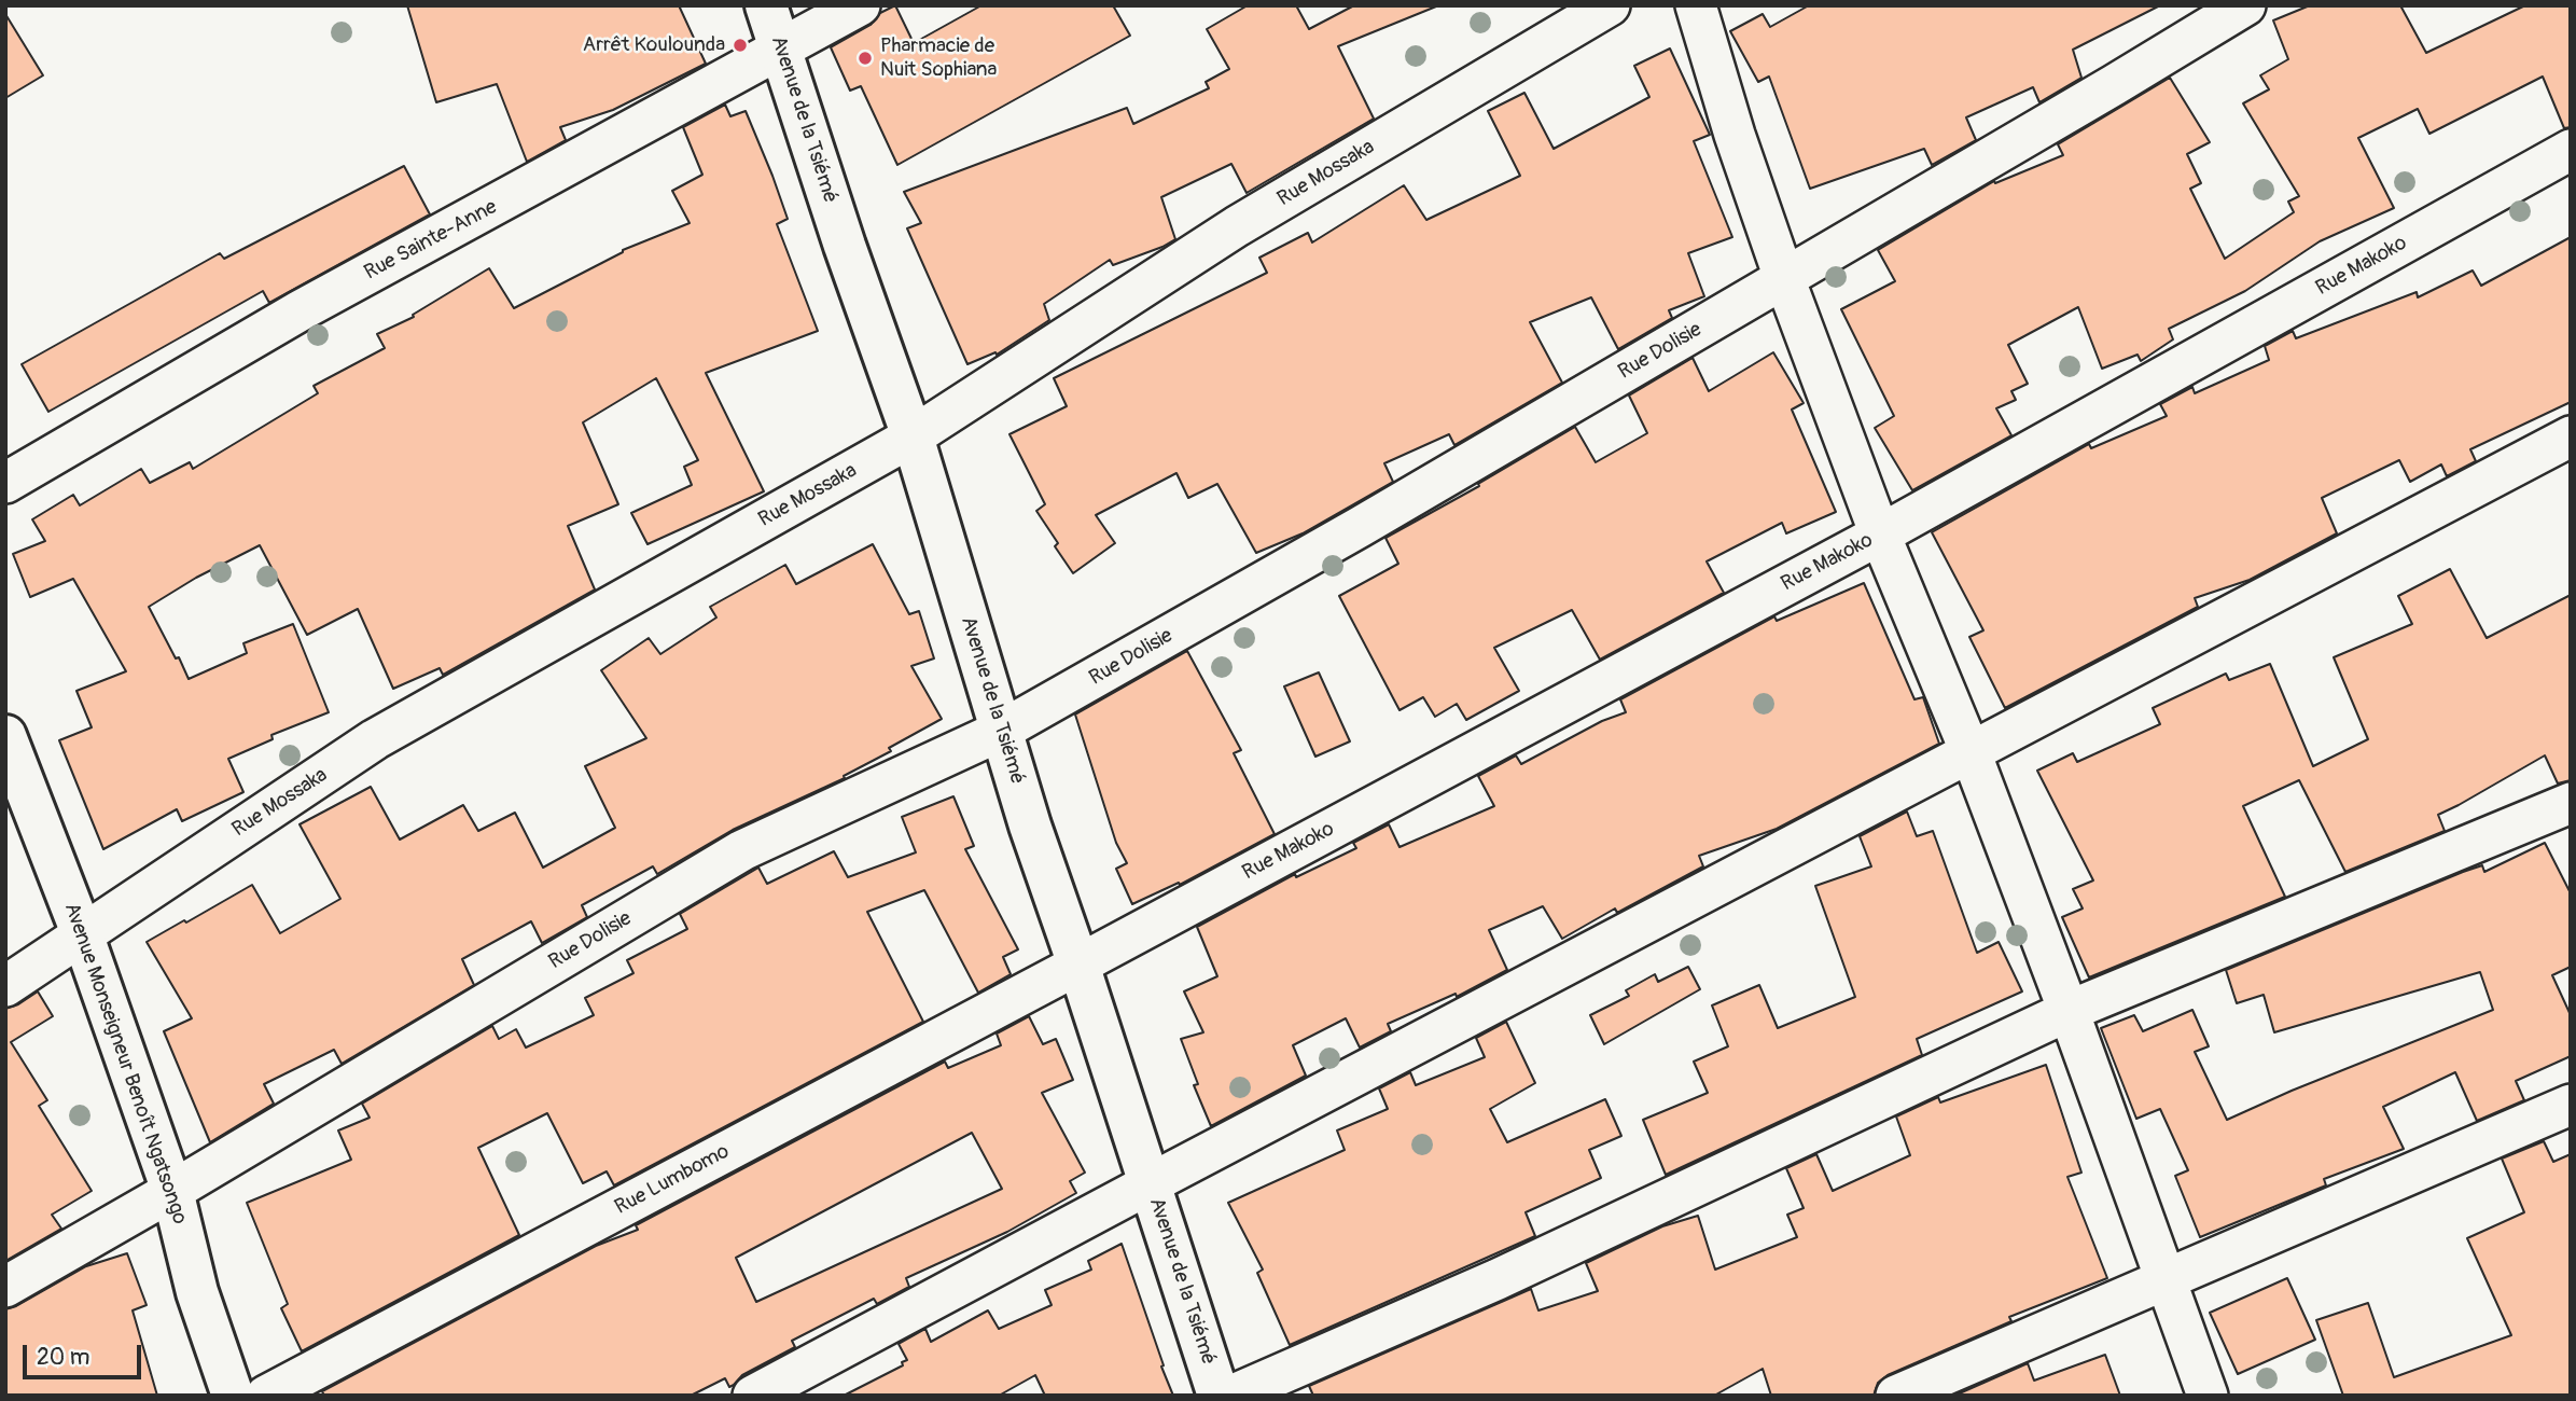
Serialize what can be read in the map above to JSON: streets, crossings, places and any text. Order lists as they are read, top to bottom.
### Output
{
  "streets": {
    "main road": ["Avenue de la Tsiémé", "Avenue Monseigneur Benoît Ngatsongo"],
    "street": [
      "Rue Mossaka",
      "Rue Sainte-Anne",
      "Rue Makoko",
      "Rue Dolisie",
      "Rue Lumbomo"
    ]
  },
  "crossings": [
    ["Avenue de la Tsiémé", "Rue Mossaka"],
    ["Avenue de la Tsiémé", "Rue Sainte-Anne"],
    ["Avenue de la Tsiémé", "Rue Makoko"],
    ["Avenue de la Tsiémé", "Rue Dolisie"],
    ["Avenue de la Tsiémé", "Rue Lumbomo"],
    ["Rue Mossaka", "Avenue Monseigneur Benoît Ngatsongo"],
    ["Rue Makoko", "Rue Lumbomo"],
    ["Rue Dolisie", "Avenue Monseigneur Benoît Ngatsongo"]
  ],
  "places": ["Arrêt Koulounda", "Pharmacie de Nuit Sophiana"],
  "scale_bar": "20 m"
}
